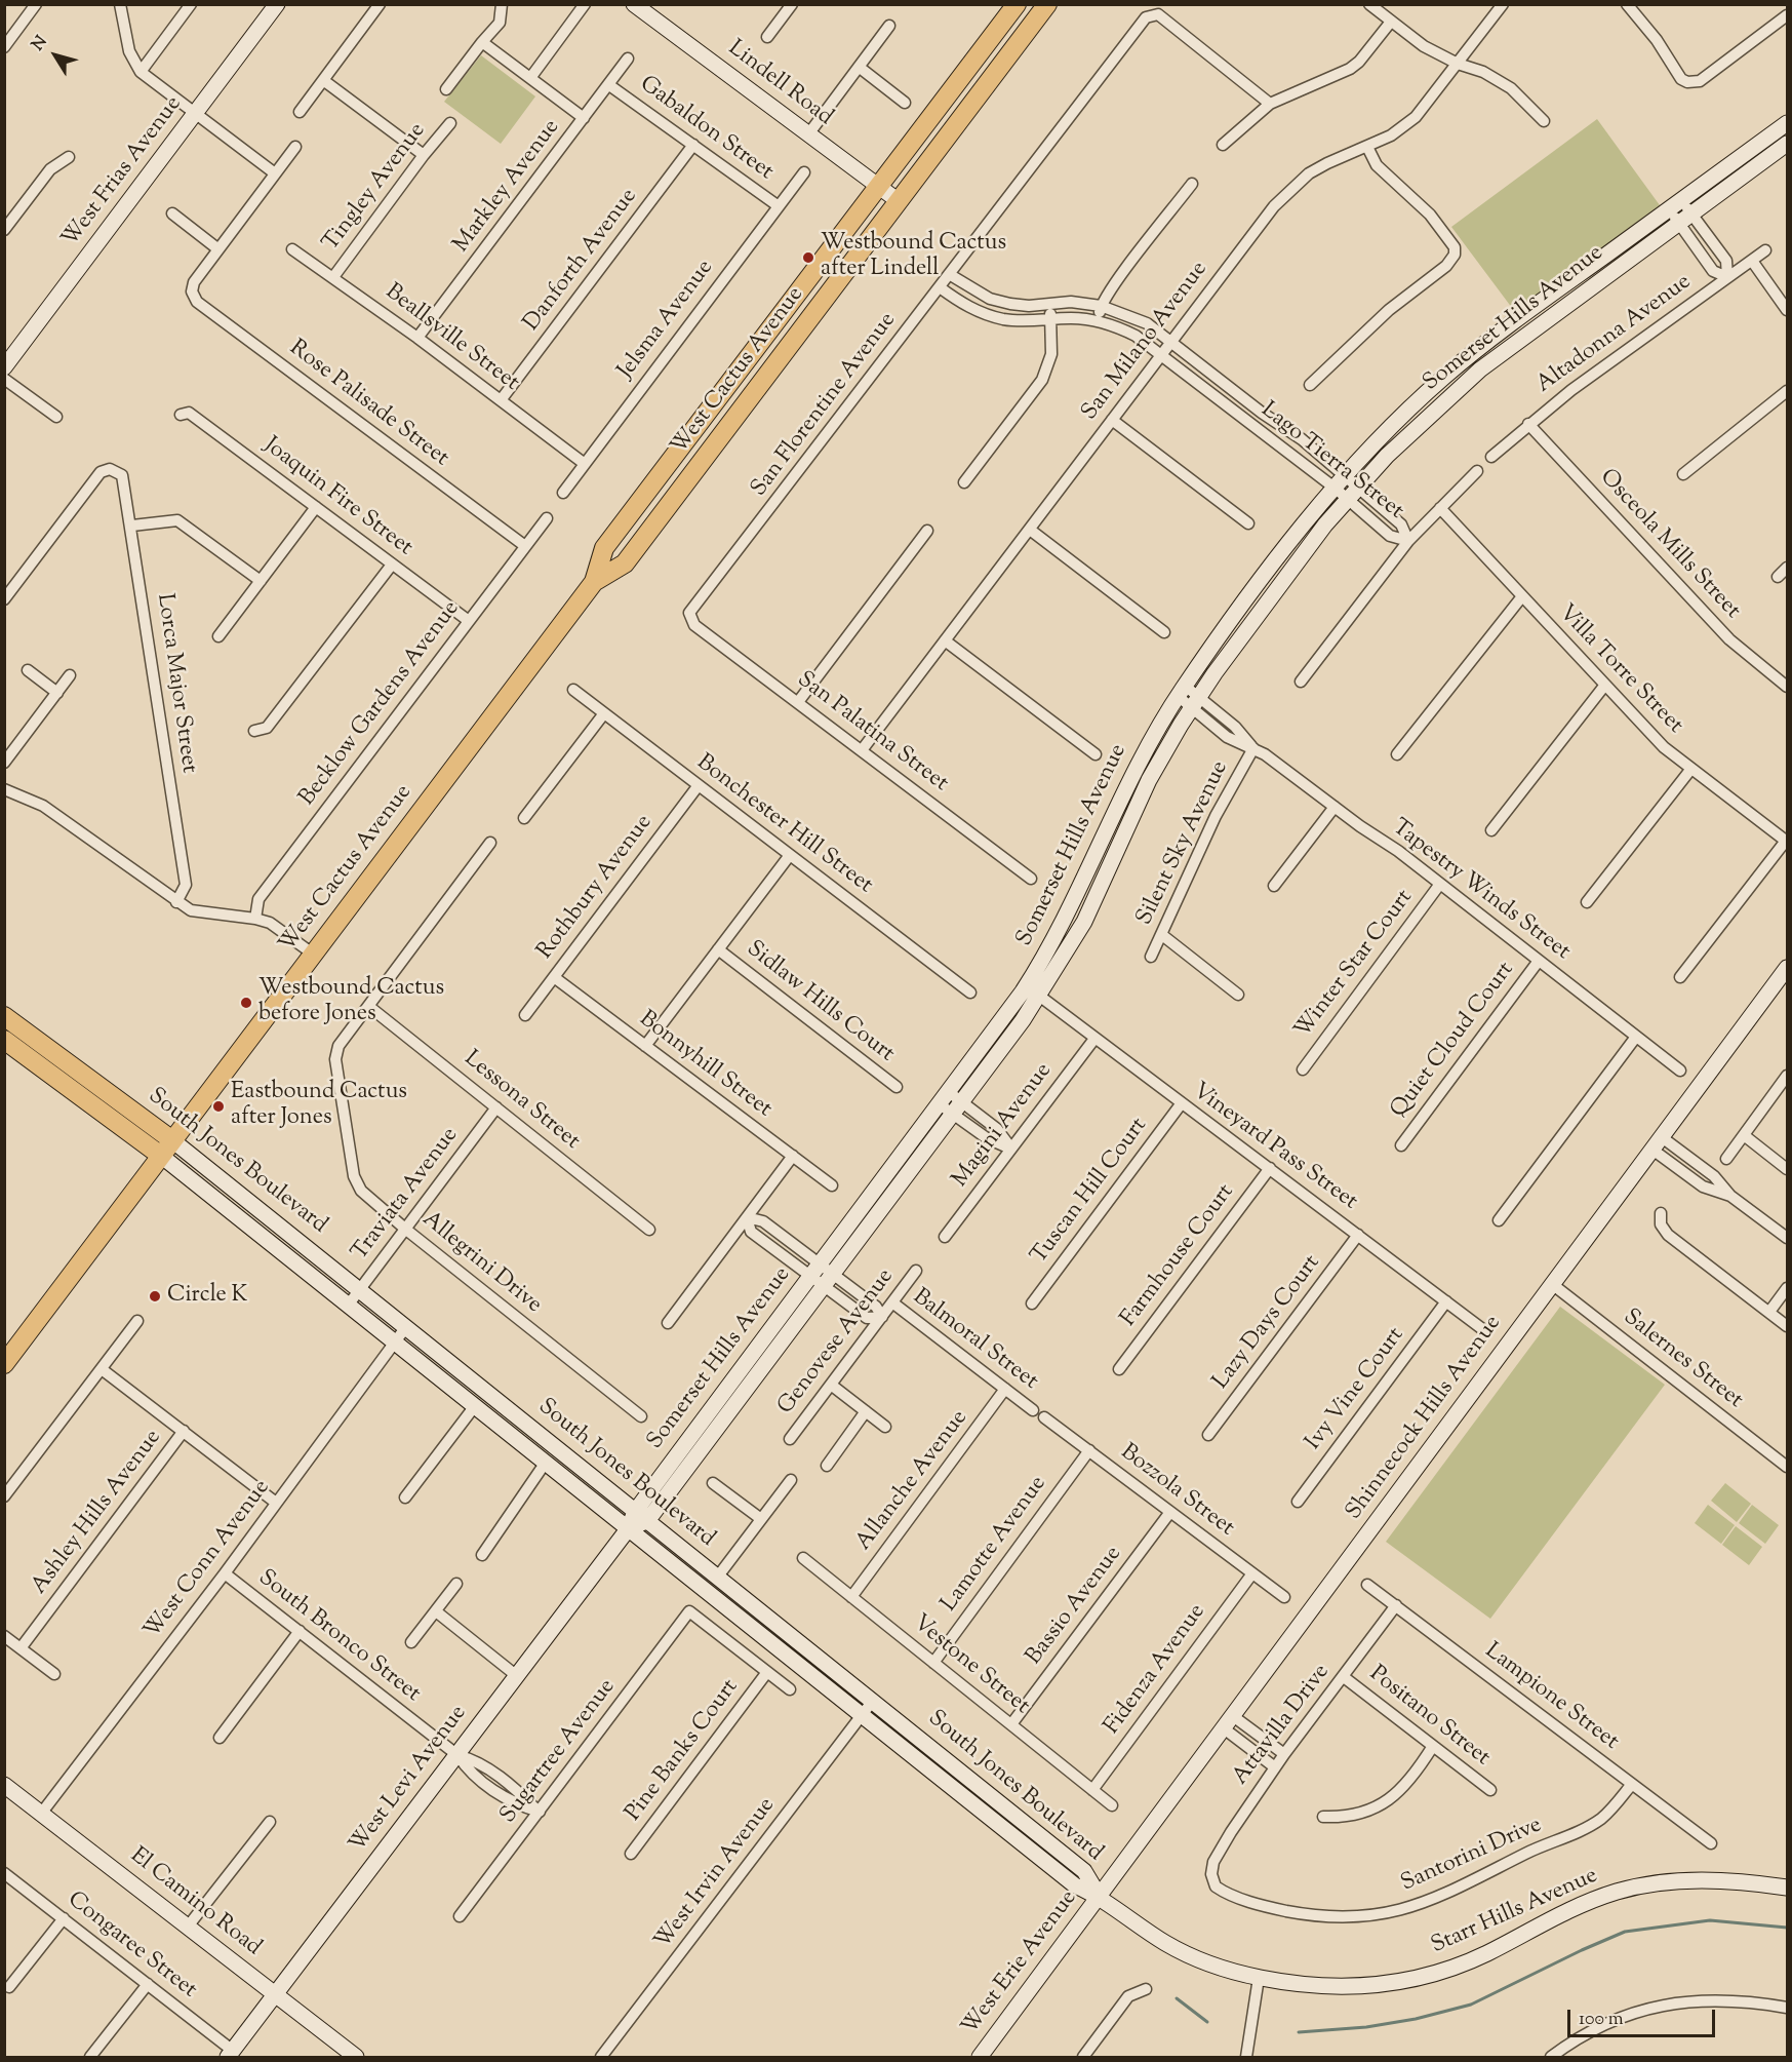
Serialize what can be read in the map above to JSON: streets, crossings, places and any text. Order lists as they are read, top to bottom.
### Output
{
  "streets": {
    "main road": ["West Cactus Avenue", "South Jones Boulevard"],
    "street": [
      "Lindell Road",
      "Gabaldon Street",
      "West Frias Avenue",
      "Markley Avenue",
      "Tingley Avenue",
      "Danforth Avenue",
      "Somerset Hills Avenue",
      "Jelsma Avenue",
      "Altadonna Avenue",
      "Beallsville Street",
      "San Milano Avenue",
      "Rose Palisade Street",
      "San Florentine Avenue",
      "Lago Tierra Street",
      "Joaquin Fire Street",
      "Osceola Mills Street",
      "Villa Torre Street",
      "Lorca Major Street",
      "Becklow Gardens Avenue",
      "San Palatina Street",
      "Bonchester Hill Street",
      "Silent Sky Avenue",
      "Rothbury Avenue",
      "Tapestry Winds Street",
      "Winter Star Court",
      "Sidlaw Hills Court",
      "Quiet Cloud Court",
      "Bonnyhill Street",
      "Lessona Street",
      "Magini Avenue",
      "Vineyard Pass Street",
      "Tuscan Hill Court",
      "Traviata Avenue",
      "Farmhouse Court",
      "Allegrini Drive",
      "Lazy Days Court",
      "Balmoral Street",
      "Genovese Avenue",
      "Salernes Street",
      "Ivy Vine Court",
      "Shinnecock Hills Avenue",
      "Allanche Avenue",
      "Bozzola Street",
      "Ashley Hills Avenue",
      "Lamotte Avenue",
      "West Conn Avenue",
      "Bassio Avenue",
      "South Bronco Street",
      "Vestone Street",
      "Fidenza Avenue",
      "Lampione Street",
      "Positano Street",
      "Attavilla Drive",
      "Pine Banks Court",
      "Sugartree Avenue",
      "West Levi Avenue",
      "Santorini Drive",
      "West Irvin Avenue",
      "El Camino Road",
      "Starr Hills Avenue",
      "Congaree Street",
      "West Erie Avenue"
    ]
  },
  "crossings": [
    ["Lindell Road", "West Cactus Avenue"],
    ["Gabaldon Street", "Markley Avenue"],
    ["Gabaldon Street", "Danforth Avenue"],
    ["Gabaldon Street", "Jelsma Avenue"],
    ["Markley Avenue", "Beallsville Street"],
    ["Tingley Avenue", "Beallsville Street"],
    ["Danforth Avenue", "Beallsville Street"],
    ["Somerset Hills Avenue", "Lago Tierra Street"],
    ["Somerset Hills Avenue", "Tapestry Winds Street"],
    ["Somerset Hills Avenue", "Vineyard Pass Street"],
    ["Somerset Hills Avenue", "South Jones Boulevard"],
    ["Somerset Hills Avenue", "Balmoral Street"],
    ["Somerset Hills Avenue", "West Levi Avenue"],
    ["Jelsma Avenue", "Beallsville Street"],
    ["Altadonna Avenue", "Osceola Mills Street"],
    ["San Milano Avenue", "Lago Tierra Street"],
    ["San Milano Avenue", "San Palatina Street"],
    ["West Cactus Avenue", "South Jones Boulevard"],
    ["Rose Palisade Street", "Becklow Gardens Avenue"],
    ["San Florentine Avenue", "Lago Tierra Street"],
    ["San Florentine Avenue", "San Palatina Street"],
    ["Joaquin Fire Street", "Becklow Gardens Avenue"],
    ["Bonchester Hill Street", "Rothbury Avenue"],
    ["Silent Sky Avenue", "Tapestry Winds Street"],
    ["Rothbury Avenue", "Bonnyhill Street"],
    ["Tapestry Winds Street", "Winter Star Court"],
    ["Tapestry Winds Street", "Quiet Cloud Court"],
    ["Lessona Street", "Traviata Avenue"],
    ["Lessona Street", "Allegrini Drive"],
    ["Magini Avenue", "Vineyard Pass Street"],
    ["Vineyard Pass Street", "Tuscan Hill Court"],
    ["Vineyard Pass Street", "Farmhouse Court"],
    ["Vineyard Pass Street", "Lazy Days Court"],
    ["Vineyard Pass Street", "Ivy Vine Court"],
    ["South Jones Boulevard", "Traviata Avenue"],
    ["South Jones Boulevard", "Shinnecock Hills Avenue"],
    ["South Jones Boulevard", "West Conn Avenue"],
    ["South Jones Boulevard", "West Levi Avenue"],
    ["South Jones Boulevard", "West Irvin Avenue"],
    ["South Jones Boulevard", "Starr Hills Avenue"],
    ["South Jones Boulevard", "West Erie Avenue"],
    ["Traviata Avenue", "Allegrini Drive"],
    ["Balmoral Street", "Genovese Avenue"],
    ["Balmoral Street", "Allanche Avenue"],
    ["Salernes Street", "Shinnecock Hills Avenue"],
    ["Shinnecock Hills Avenue", "Starr Hills Avenue"],
    ["Shinnecock Hills Avenue", "West Erie Avenue"],
    ["Allanche Avenue", "Vestone Street"],
    ["Bozzola Street", "Lamotte Avenue"],
    ["Bozzola Street", "Bassio Avenue"],
    ["Bozzola Street", "Fidenza Avenue"],
    ["Lamotte Avenue", "Vestone Street"],
    ["West Conn Avenue", "South Bronco Street"],
    ["West Conn Avenue", "El Camino Road"],
    ["Bassio Avenue", "Vestone Street"],
    ["South Bronco Street", "Sugartree Avenue"],
    ["South Bronco Street", "West Levi Avenue"],
    ["Vestone Street", "Fidenza Avenue"],
    ["Lampione Street", "Attavilla Drive"],
    ["Lampione Street", "Santorini Drive"],
    ["Positano Street", "Attavilla Drive"],
    ["Attavilla Drive", "Santorini Drive"],
    ["Pine Banks Court", "Sugartree Avenue"],
    ["West Levi Avenue", "El Camino Road"],
    ["West Levi Avenue", "Congaree Street"],
    ["Starr Hills Avenue", "West Erie Avenue"]
  ],
  "places": [
    "Westbound Cactus after Lindell",
    "Westbound Cactus before Jones",
    "Eastbound Cactus after Jones",
    "Circle K"
  ],
  "scale_bar": "100 m",
  "north": "top left"
}
